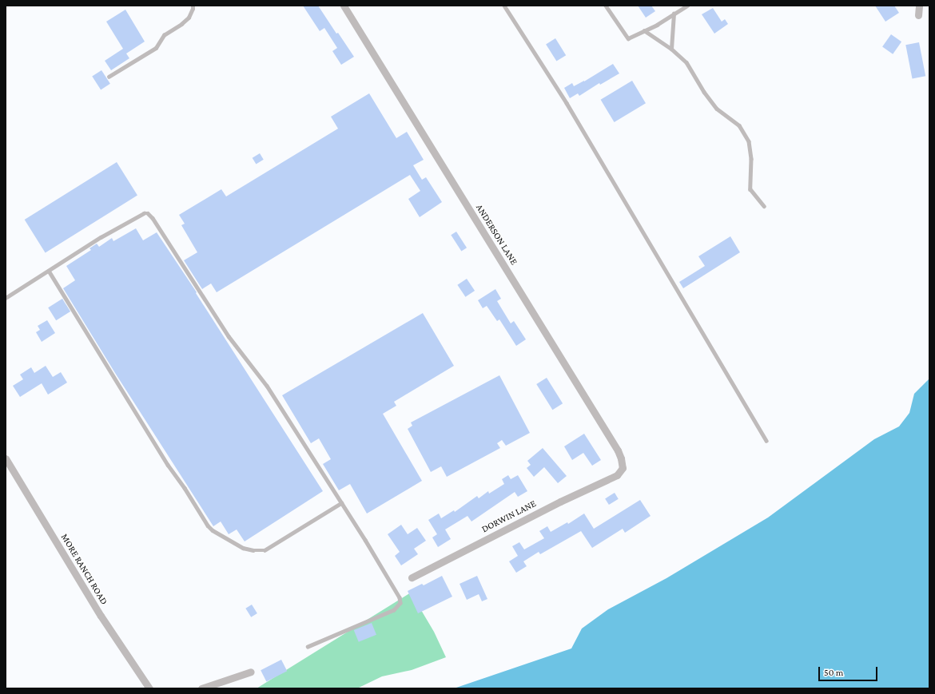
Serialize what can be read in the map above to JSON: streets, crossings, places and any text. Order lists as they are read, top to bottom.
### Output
{
  "streets": {
    "street": ["ANDERSON LANE", "DORWIN LANE", "MORE RANCH ROAD"]
  },
  "crossings": [
    ["ANDERSON LANE", "DORWIN LANE"]
  ],
  "scale_bar": "50 m"
}
